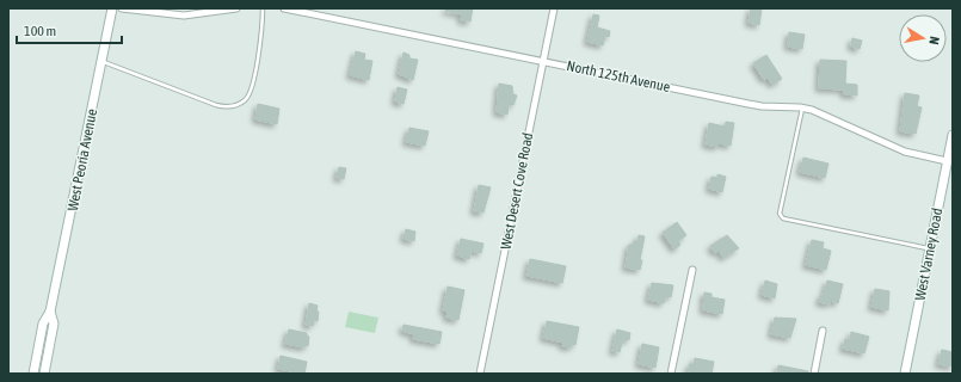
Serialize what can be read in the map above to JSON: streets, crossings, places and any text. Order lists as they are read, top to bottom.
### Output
{
  "streets": {
    "main road": ["West Peoria Avenue", "West Varney Road"],
    "street": ["North 125th Avenue", "West Desert Cove Road"]
  },
  "crossings": [
    ["North 125th Avenue", "West Desert Cove Road"],
    ["North 125th Avenue", "West Varney Road"]
  ],
  "scale_bar": "100 m",
  "north": "right"
}
